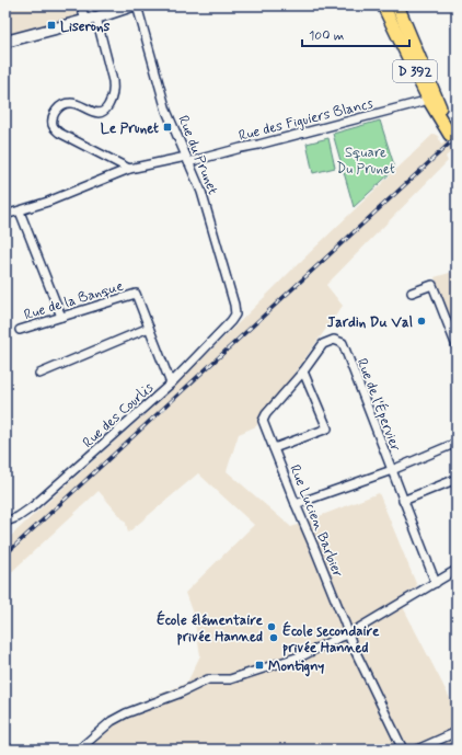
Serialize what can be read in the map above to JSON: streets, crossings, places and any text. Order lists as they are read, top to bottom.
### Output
{
  "streets": {
    "main road": ["D 392"],
    "street": [
      "Rue des Figuiers Blancs",
      "Rue du Prunet",
      "Rue de la Banque",
      "Rue de l'Épervier",
      "Rue des Courlis",
      "Rue Lucien Barbier"
    ]
  },
  "crossings": [
    ["D 392", "Rue des Figuiers Blancs"],
    ["Rue des Figuiers Blancs", "Rue du Prunet"],
    ["Rue du Prunet", "Rue des Courlis"],
    ["Rue de l'Épervier", "Rue Lucien Barbier"]
  ],
  "parks": ["Square Du Prunet"],
  "places": {
    "transit": ["Liserons", "Le Prunet", "Montigny"],
    "other": ["Jardin Du Val", "École élémentaire privée Hanned", "École secondaire privée Hanned"]
  },
  "scale_bar": "100 m"
}
